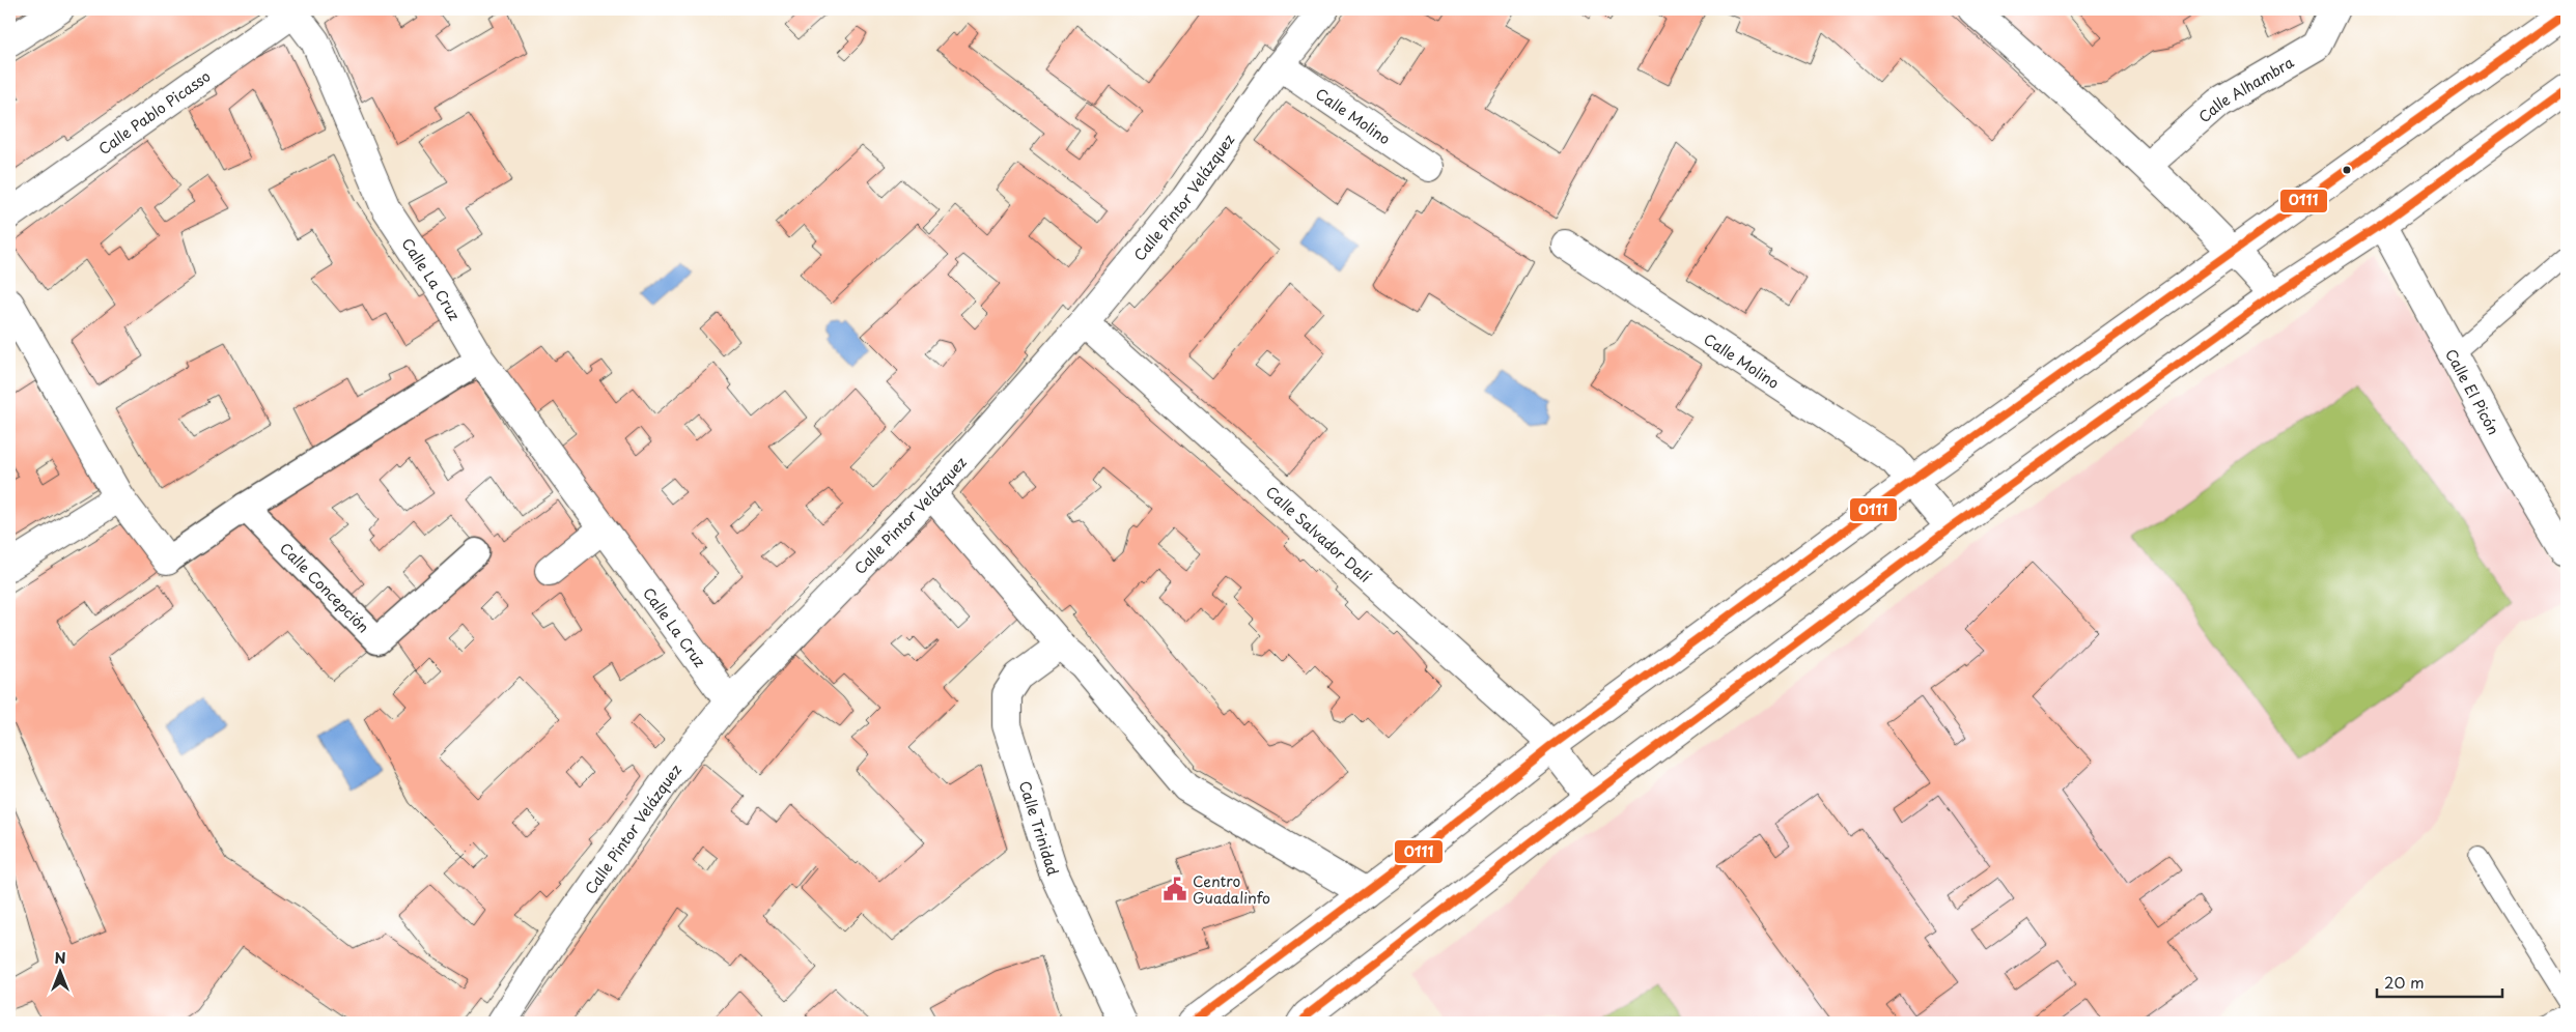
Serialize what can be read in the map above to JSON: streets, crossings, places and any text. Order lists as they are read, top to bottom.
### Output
{
  "streets": {
    "street": [
      "Calle Alhambra",
      "Calle Pablo Picasso",
      "Calle Molino",
      "Calle Pintor Velázquez",
      "Calle La Cruz",
      "Calle El Picón",
      "Calle Salvador Dalí",
      "Calle Concepción",
      "Calle Trinidad"
    ]
  },
  "crossings": [
    ["Calle Pablo Picasso", "Calle La Cruz"],
    ["Calle Molino", "Calle Pintor Velázquez"],
    ["Calle Pintor Velázquez", "Calle La Cruz"],
    ["Calle Pintor Velázquez", "Calle Salvador Dalí"]
  ],
  "places": {
    "public building": ["Centro Guadalinfo"]
  },
  "lines": ["transit line 0111"],
  "scale_bar": "20 m",
  "north": "top"
}
